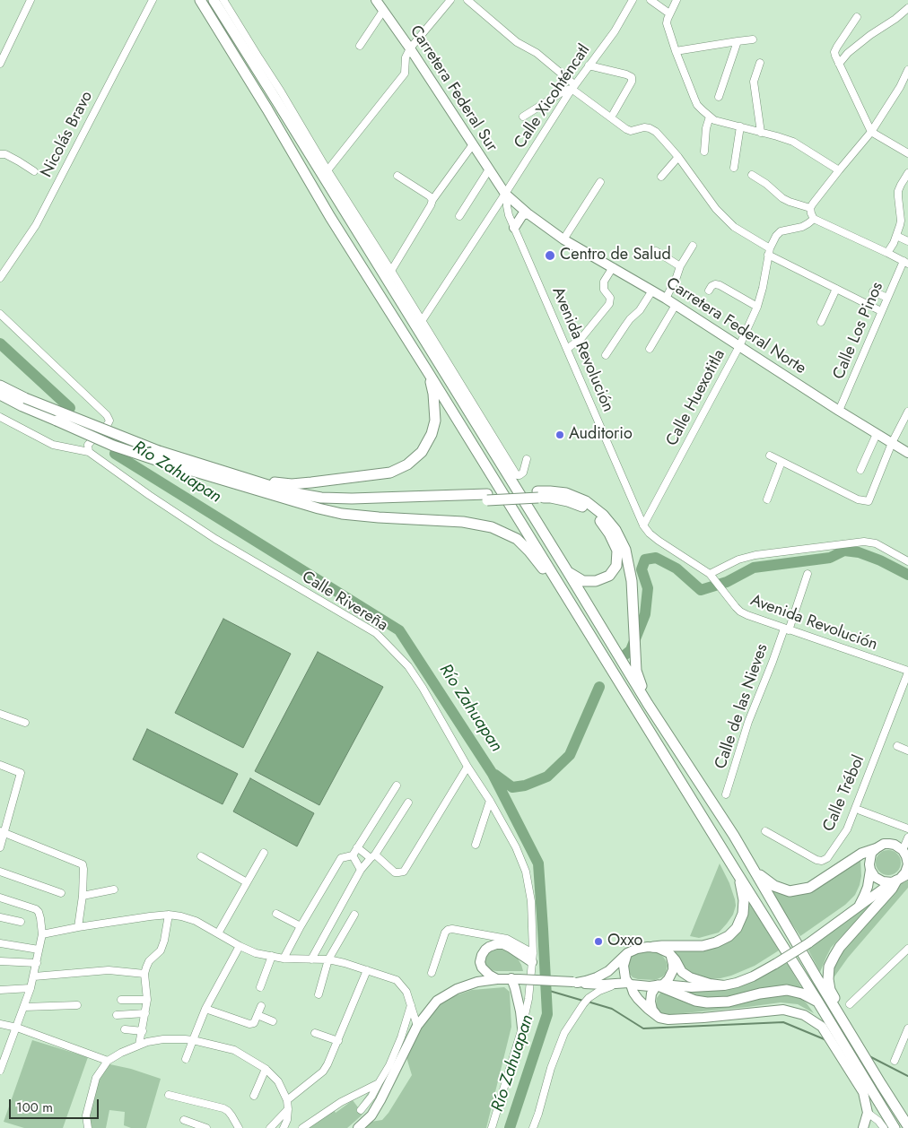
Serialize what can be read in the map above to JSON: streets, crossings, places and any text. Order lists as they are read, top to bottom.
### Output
{
  "streets": {
    "main road": ["Carretera Federal Sur", "Carretera Federal Norte"],
    "street": [
      "Calle Xicohténcatl",
      "Nicolás Bravo",
      "Calle Los Pinos",
      "Avenida Revolución",
      "Calle Huexotitla",
      "Calle Rivereña",
      "Calle de las Nieves",
      "Calle Trébol"
    ]
  },
  "crossings": [
    ["Carretera Federal Sur", "Calle Xicohténcatl"],
    ["Carretera Federal Sur", "Carretera Federal Norte"],
    ["Carretera Federal Sur", "Avenida Revolución"],
    ["Calle Xicohténcatl", "Carretera Federal Norte"],
    ["Calle Xicohténcatl", "Avenida Revolución"],
    ["Carretera Federal Norte", "Calle Los Pinos"],
    ["Carretera Federal Norte", "Avenida Revolución"],
    ["Carretera Federal Norte", "Calle Huexotitla"],
    ["Avenida Revolución", "Calle Huexotitla"],
    ["Avenida Revolución", "Calle de las Nieves"],
    ["Avenida Revolución", "Calle Trébol"]
  ],
  "water": ["Río Zahuapan"],
  "places": ["Centro de Salud", "Auditorio", "Oxxo"],
  "scale_bar": "100 m"
}
